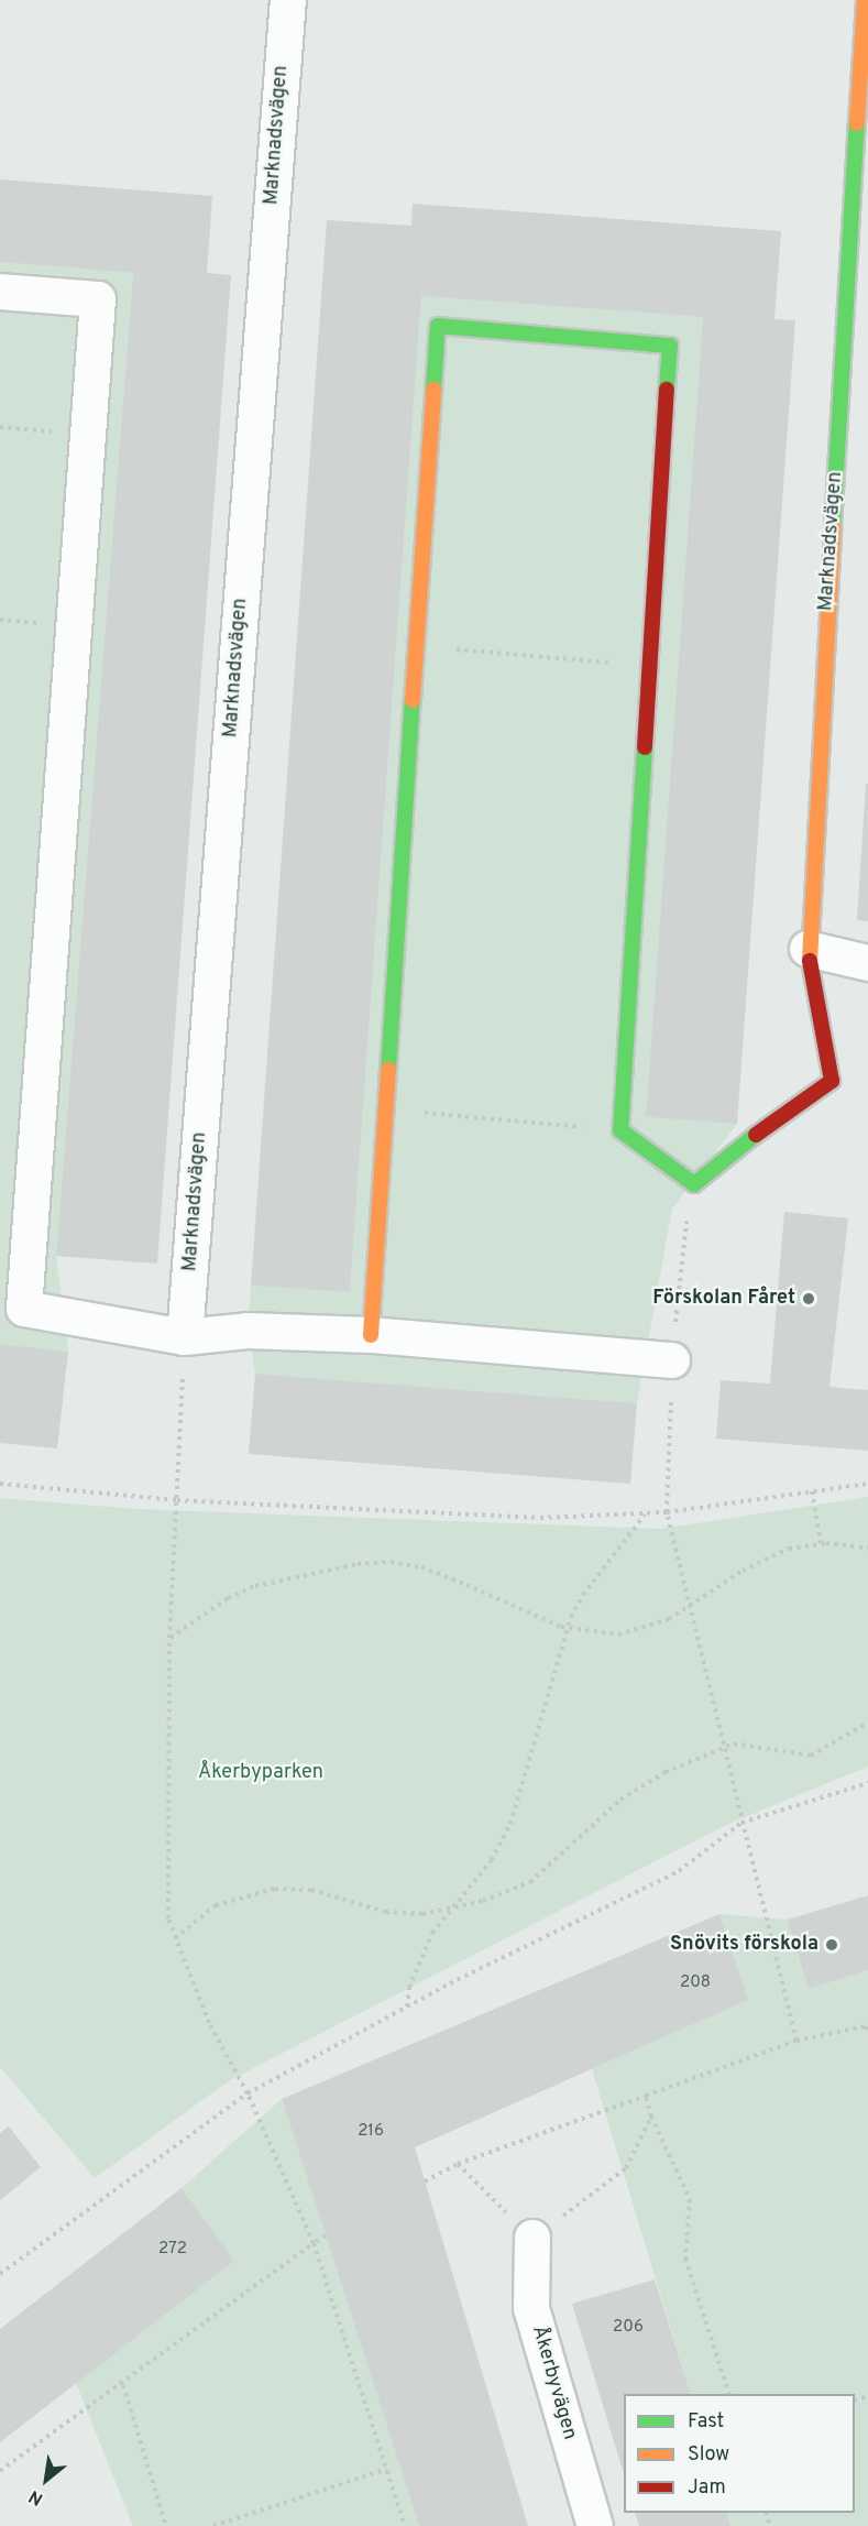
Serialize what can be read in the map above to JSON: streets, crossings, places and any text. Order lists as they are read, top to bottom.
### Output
{
  "streets": {
    "street": ["Marknadsvägen", "Åkerbyvägen"]
  },
  "parks": ["Åkerbyparken"],
  "places": ["Förskolan Fåret", "Snövits förskola"],
  "house_numbers": [
    "208",
    "216",
    "272",
    "206"
  ],
  "legend": ["Fast", "Slow", "Jam"],
  "north": "bottom left"
}
